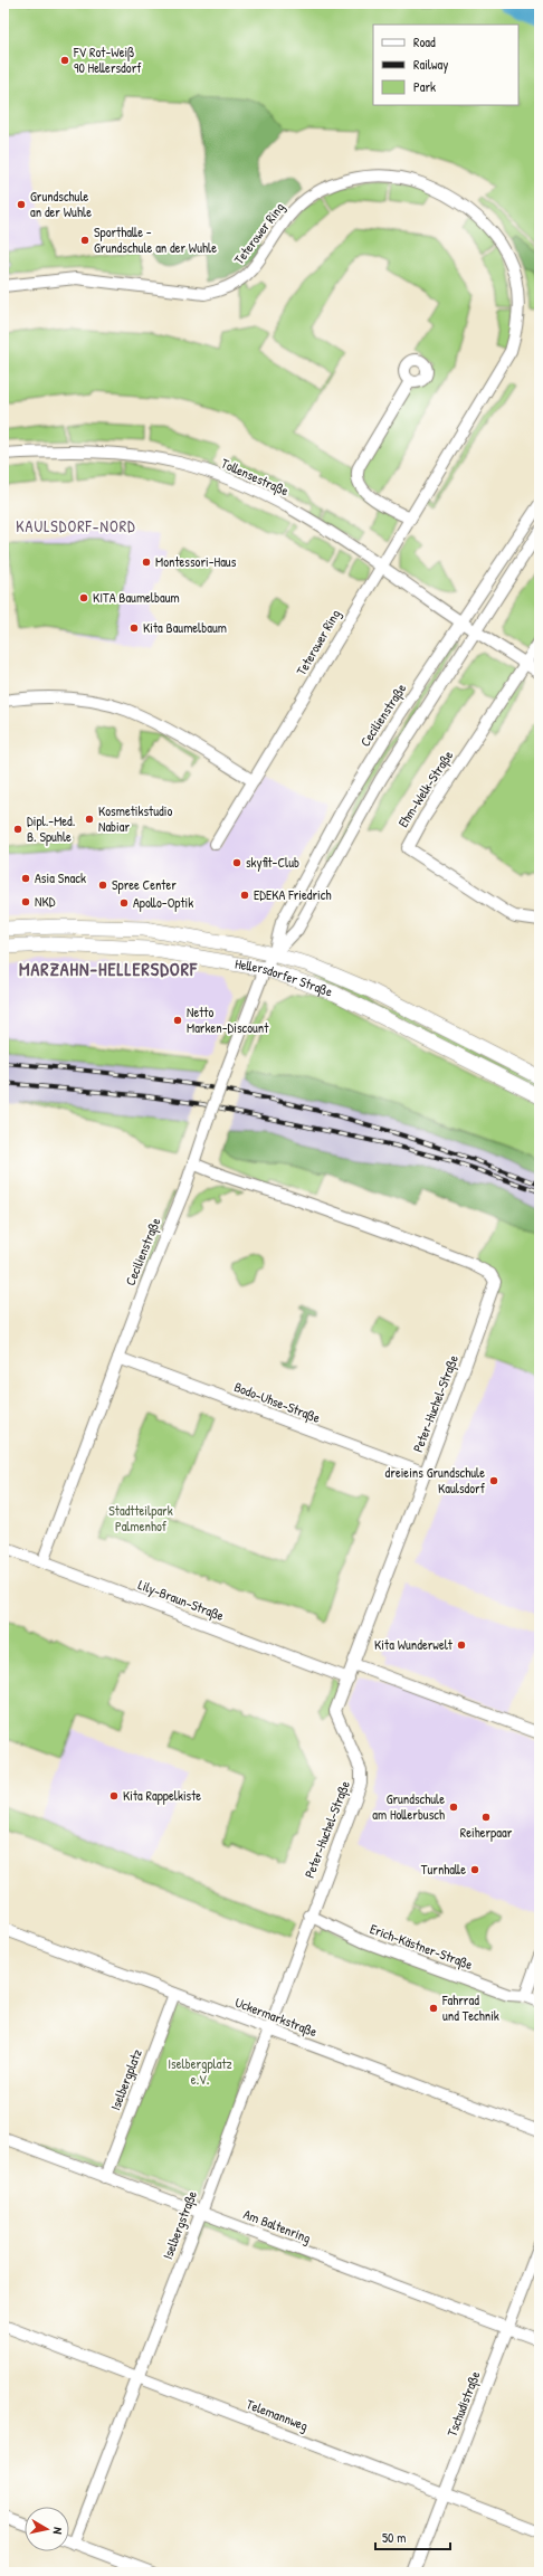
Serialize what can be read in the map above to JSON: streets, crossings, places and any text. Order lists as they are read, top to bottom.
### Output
{
  "streets": {
    "main road": ["Hellersdorfer Straße"],
    "street": [
      "Teterower Ring",
      "Tollensestraße",
      "Cecilienstraße",
      "Ehm-Welk-Straße",
      "Bodo-Uhse-Straße",
      "Peter-Huchel-Straße",
      "Lily-Braun-Straße",
      "Erich-Kästner-Straße",
      "Uckermarkstraße",
      "Iselbergplatz",
      "Iselbergstraße",
      "Am Baltenring",
      "Tschudistraße",
      "Telemannweg"
    ]
  },
  "crossings": [
    ["Teterower Ring", "Tollensestraße"],
    ["Tollensestraße", "Cecilienstraße"],
    ["Tollensestraße", "Ehm-Welk-Straße"],
    ["Cecilienstraße", "Hellersdorfer Straße"],
    ["Cecilienstraße", "Bodo-Uhse-Straße"],
    ["Cecilienstraße", "Peter-Huchel-Straße"],
    ["Cecilienstraße", "Lily-Braun-Straße"],
    ["Bodo-Uhse-Straße", "Peter-Huchel-Straße"],
    ["Peter-Huchel-Straße", "Lily-Braun-Straße"],
    ["Peter-Huchel-Straße", "Erich-Kästner-Straße"],
    ["Peter-Huchel-Straße", "Iselbergstraße"],
    ["Erich-Kästner-Straße", "Iselbergstraße"],
    ["Uckermarkstraße", "Iselbergplatz"],
    ["Uckermarkstraße", "Iselbergstraße"],
    ["Iselbergplatz", "Am Baltenring"],
    ["Iselbergstraße", "Am Baltenring"],
    ["Iselbergstraße", "Telemannweg"],
    ["Am Baltenring", "Tschudistraße"],
    ["Tschudistraße", "Telemannweg"]
  ],
  "districts": ["KAULSDORF-NORD", "MARZAHN-HELLERSDORF"],
  "parks": ["Stadtteilpark Palmenhof", "Iselbergplatz e.V."],
  "places": [
    "FV Rot-Weiß 90 Hellersdorf",
    "Grundschule an der Wuhle",
    "Sporthalle - Grundschule an der Wuhle",
    "Montessori-Haus",
    "KITA Baumelbaum",
    "Kita Baumelbaum",
    "Kosmetikstudio Nabiar",
    "Dipl.-Med. B. Spuhle",
    "skyfit-Club",
    "Asia Snack",
    "Spree Center",
    "EDEKA Friedrich",
    "NKD",
    "Apollo-Optik",
    "Netto Marken-Discount",
    "dreieins Grundschule Kaulsdorf",
    "Kita Wunderwelt",
    "Kita Rappelkiste",
    "Grundschule am Hollerbusch",
    "Reiherpaar",
    "Turnhalle",
    "Fahrrad und Technik"
  ],
  "legend": ["Road", "Railway", "Park"],
  "scale_bar": "50 m",
  "north": "right"
}
